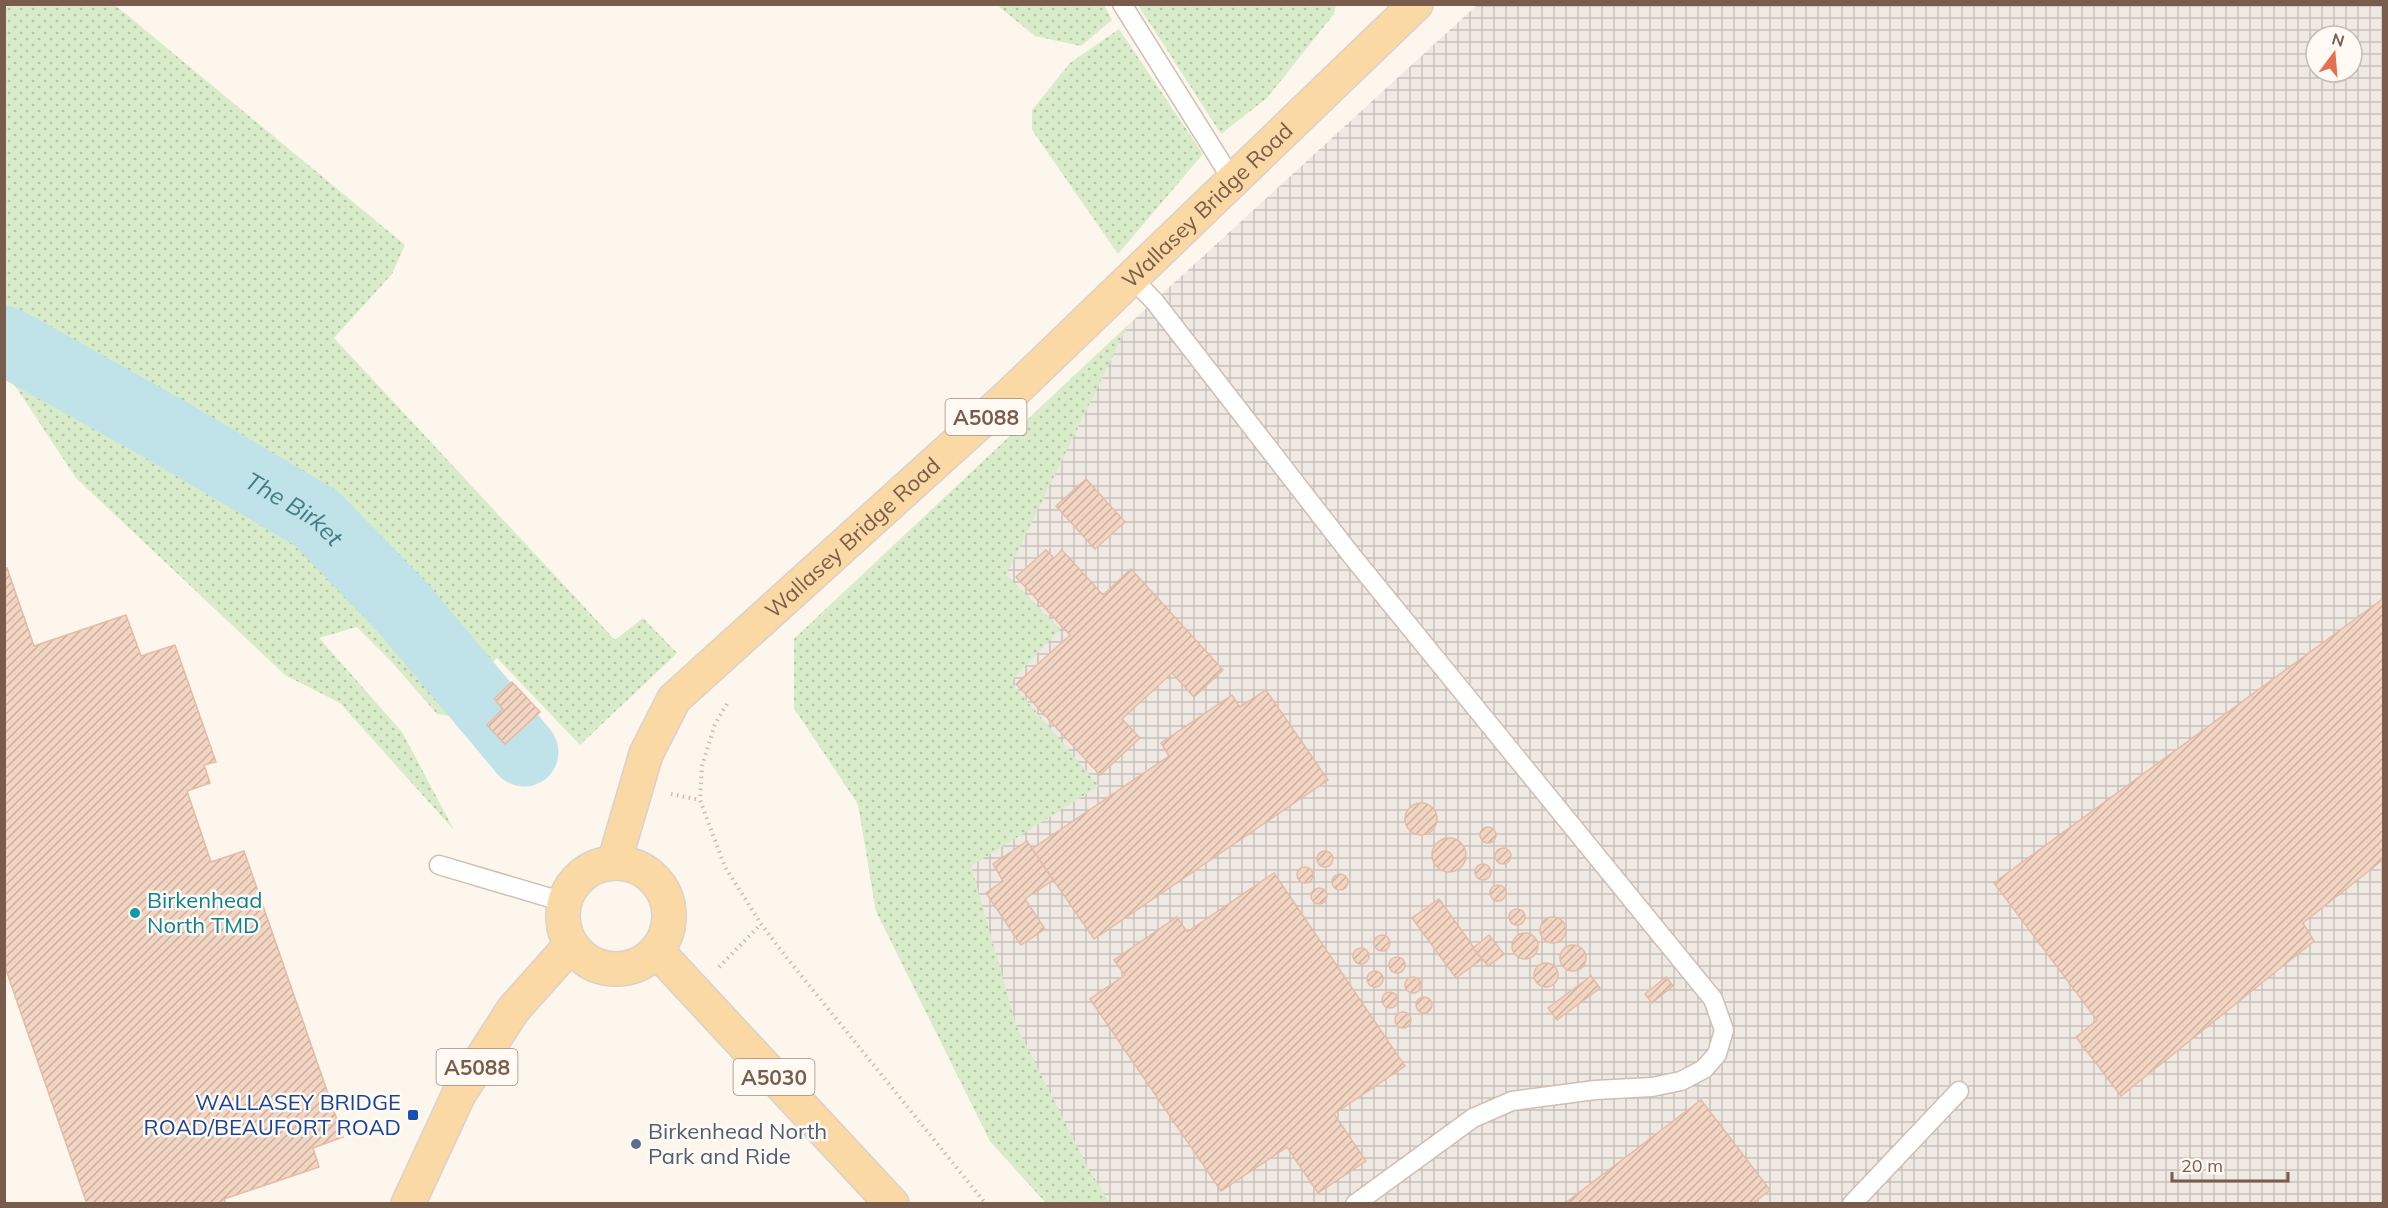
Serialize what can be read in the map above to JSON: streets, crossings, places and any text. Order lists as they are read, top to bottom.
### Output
{
  "streets": {
    "main road": ["Wallasey Bridge Road", "A5088", "A5030"]
  },
  "crossings": [
    ["Wallasey Bridge Road", "A5088"],
    ["Wallasey Bridge Road", "A5030"],
    ["A5088", "A5030"]
  ],
  "water": ["The Birket"],
  "places": {
    "other": ["Birkenhead North TMD", "Birkenhead North Park and Ride"],
    "transit": ["WALLASEY BRIDGE ROAD/BEAUFORT ROAD"]
  },
  "scale_bar": "20 m",
  "north": "top"
}
